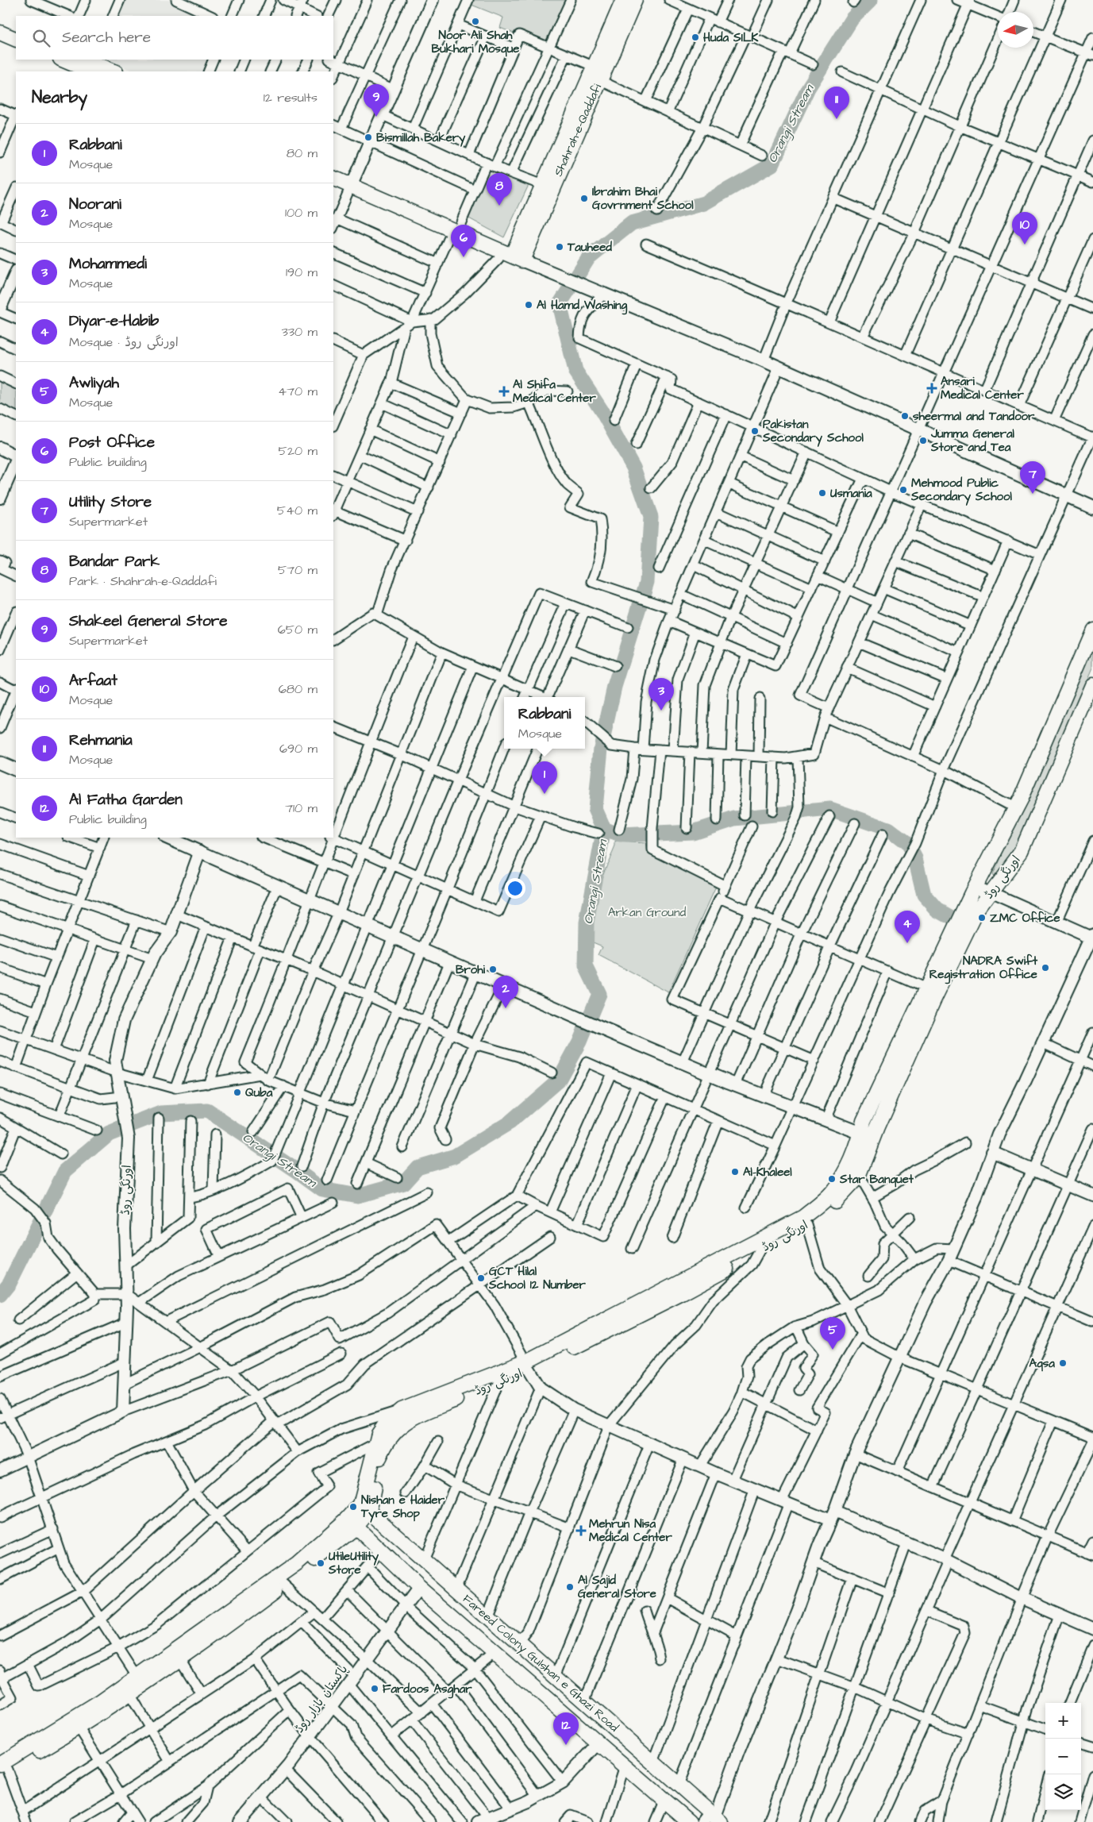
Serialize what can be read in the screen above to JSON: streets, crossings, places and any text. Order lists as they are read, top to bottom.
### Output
{
  "streets": {
    "main road": ["Shahrah-e-Qaddafi", "اورنگی روڈ", "Fareed Colony Gulshan e Ghazi Road"],
    "street": ["پاکستان بازار روڈ"]
  },
  "crossings": [
    ["اورنگی روڈ", "Fareed Colony Gulshan e Ghazi Road"],
    ["Fareed Colony Gulshan e Ghazi Road", "پاکستان بازار روڈ"]
  ],
  "water": ["Orangi Stream"],
  "parks": ["Arkan Ground"],
  "places": {
    "other": [
      "Noor Ali Shah Bukhari Mosque",
      "Huda SILK",
      "Bismillah Bakery",
      "Ibrahim Bhai Govrnment School",
      "Tauheed",
      "Al Hamd Washing",
      "sheermal and Tandoor",
      "Pakistan Secondary School",
      "Jumma General Store and Tea",
      "Mehmood Public Secondary School",
      "Usmania",
      "ZMC Office",
      "NADRA Swift Registration Office",
      "Brohi",
      "Quba",
      "Al-Khaleel",
      "Star Banquet",
      "GCT Hilal School 12 Number",
      "Aqsa",
      "Nishan e Haider Tyre Shop",
      "UtileUtility Store",
      "Al Sajid General Store",
      "Fardoos Asghar"
    ],
    "health": ["Ansari Medical Center", "Al Shifa Medical Center", "Mehrun Nisa Medical Center"]
  },
  "north": "left",
  "page": {
    "search": "Search here",
    "heading": ["Nearby", "12 results"],
    "pins": [
      "9",
      "11",
      "8",
      "10",
      "6",
      "7",
      "3",
      "1",
      "4",
      "2",
      "5",
      "12"
    ],
    "list": [
      {
        "mark": "1",
        "name": "Rabbani",
        "note": "Mosque",
        "value": "80 m"
      },
      {
        "mark": "2",
        "name": "Noorani",
        "note": "Mosque",
        "value": "100 m"
      },
      {
        "mark": "3",
        "name": "Mohammedi",
        "note": "Mosque",
        "value": "190 m"
      },
      {
        "mark": "4",
        "name": "Diyar-e-Habib",
        "note": "Mosque · اورنگی روڈ",
        "value": "330 m"
      },
      {
        "mark": "5",
        "name": "Awliyah",
        "note": "Mosque",
        "value": "470 m"
      },
      {
        "mark": "6",
        "name": "Post Office",
        "note": "Public building",
        "value": "520 m"
      },
      {
        "mark": "7",
        "name": "Utility Store",
        "note": "Supermarket",
        "value": "540 m"
      },
      {
        "mark": "8",
        "name": "Bandar Park",
        "note": "Park · Shahrah-e-Qaddafi",
        "value": "570 m"
      },
      {
        "mark": "9",
        "name": "Shakeel General Store",
        "note": "Supermarket",
        "value": "650 m"
      },
      {
        "mark": "10",
        "name": "Arfaat",
        "note": "Mosque",
        "value": "680 m"
      },
      {
        "mark": "11",
        "name": "Rehmania",
        "note": "Mosque",
        "value": "690 m"
      },
      {
        "mark": "12",
        "name": "Al Fatha Garden",
        "note": "Public building",
        "value": "710 m"
      }
    ],
    "popup": ["Rabbani", "Mosque"],
    "map_buttons": ["+", "−"]
  }
}
